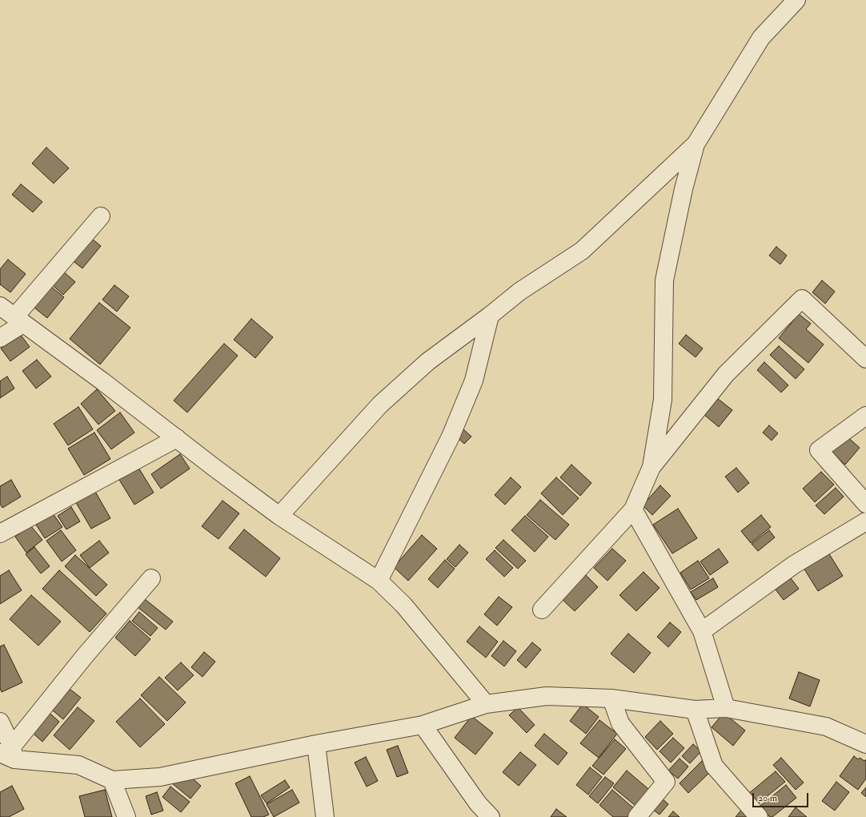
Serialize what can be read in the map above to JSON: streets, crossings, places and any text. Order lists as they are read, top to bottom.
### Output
{
  "scale_bar": "20 m"
}
